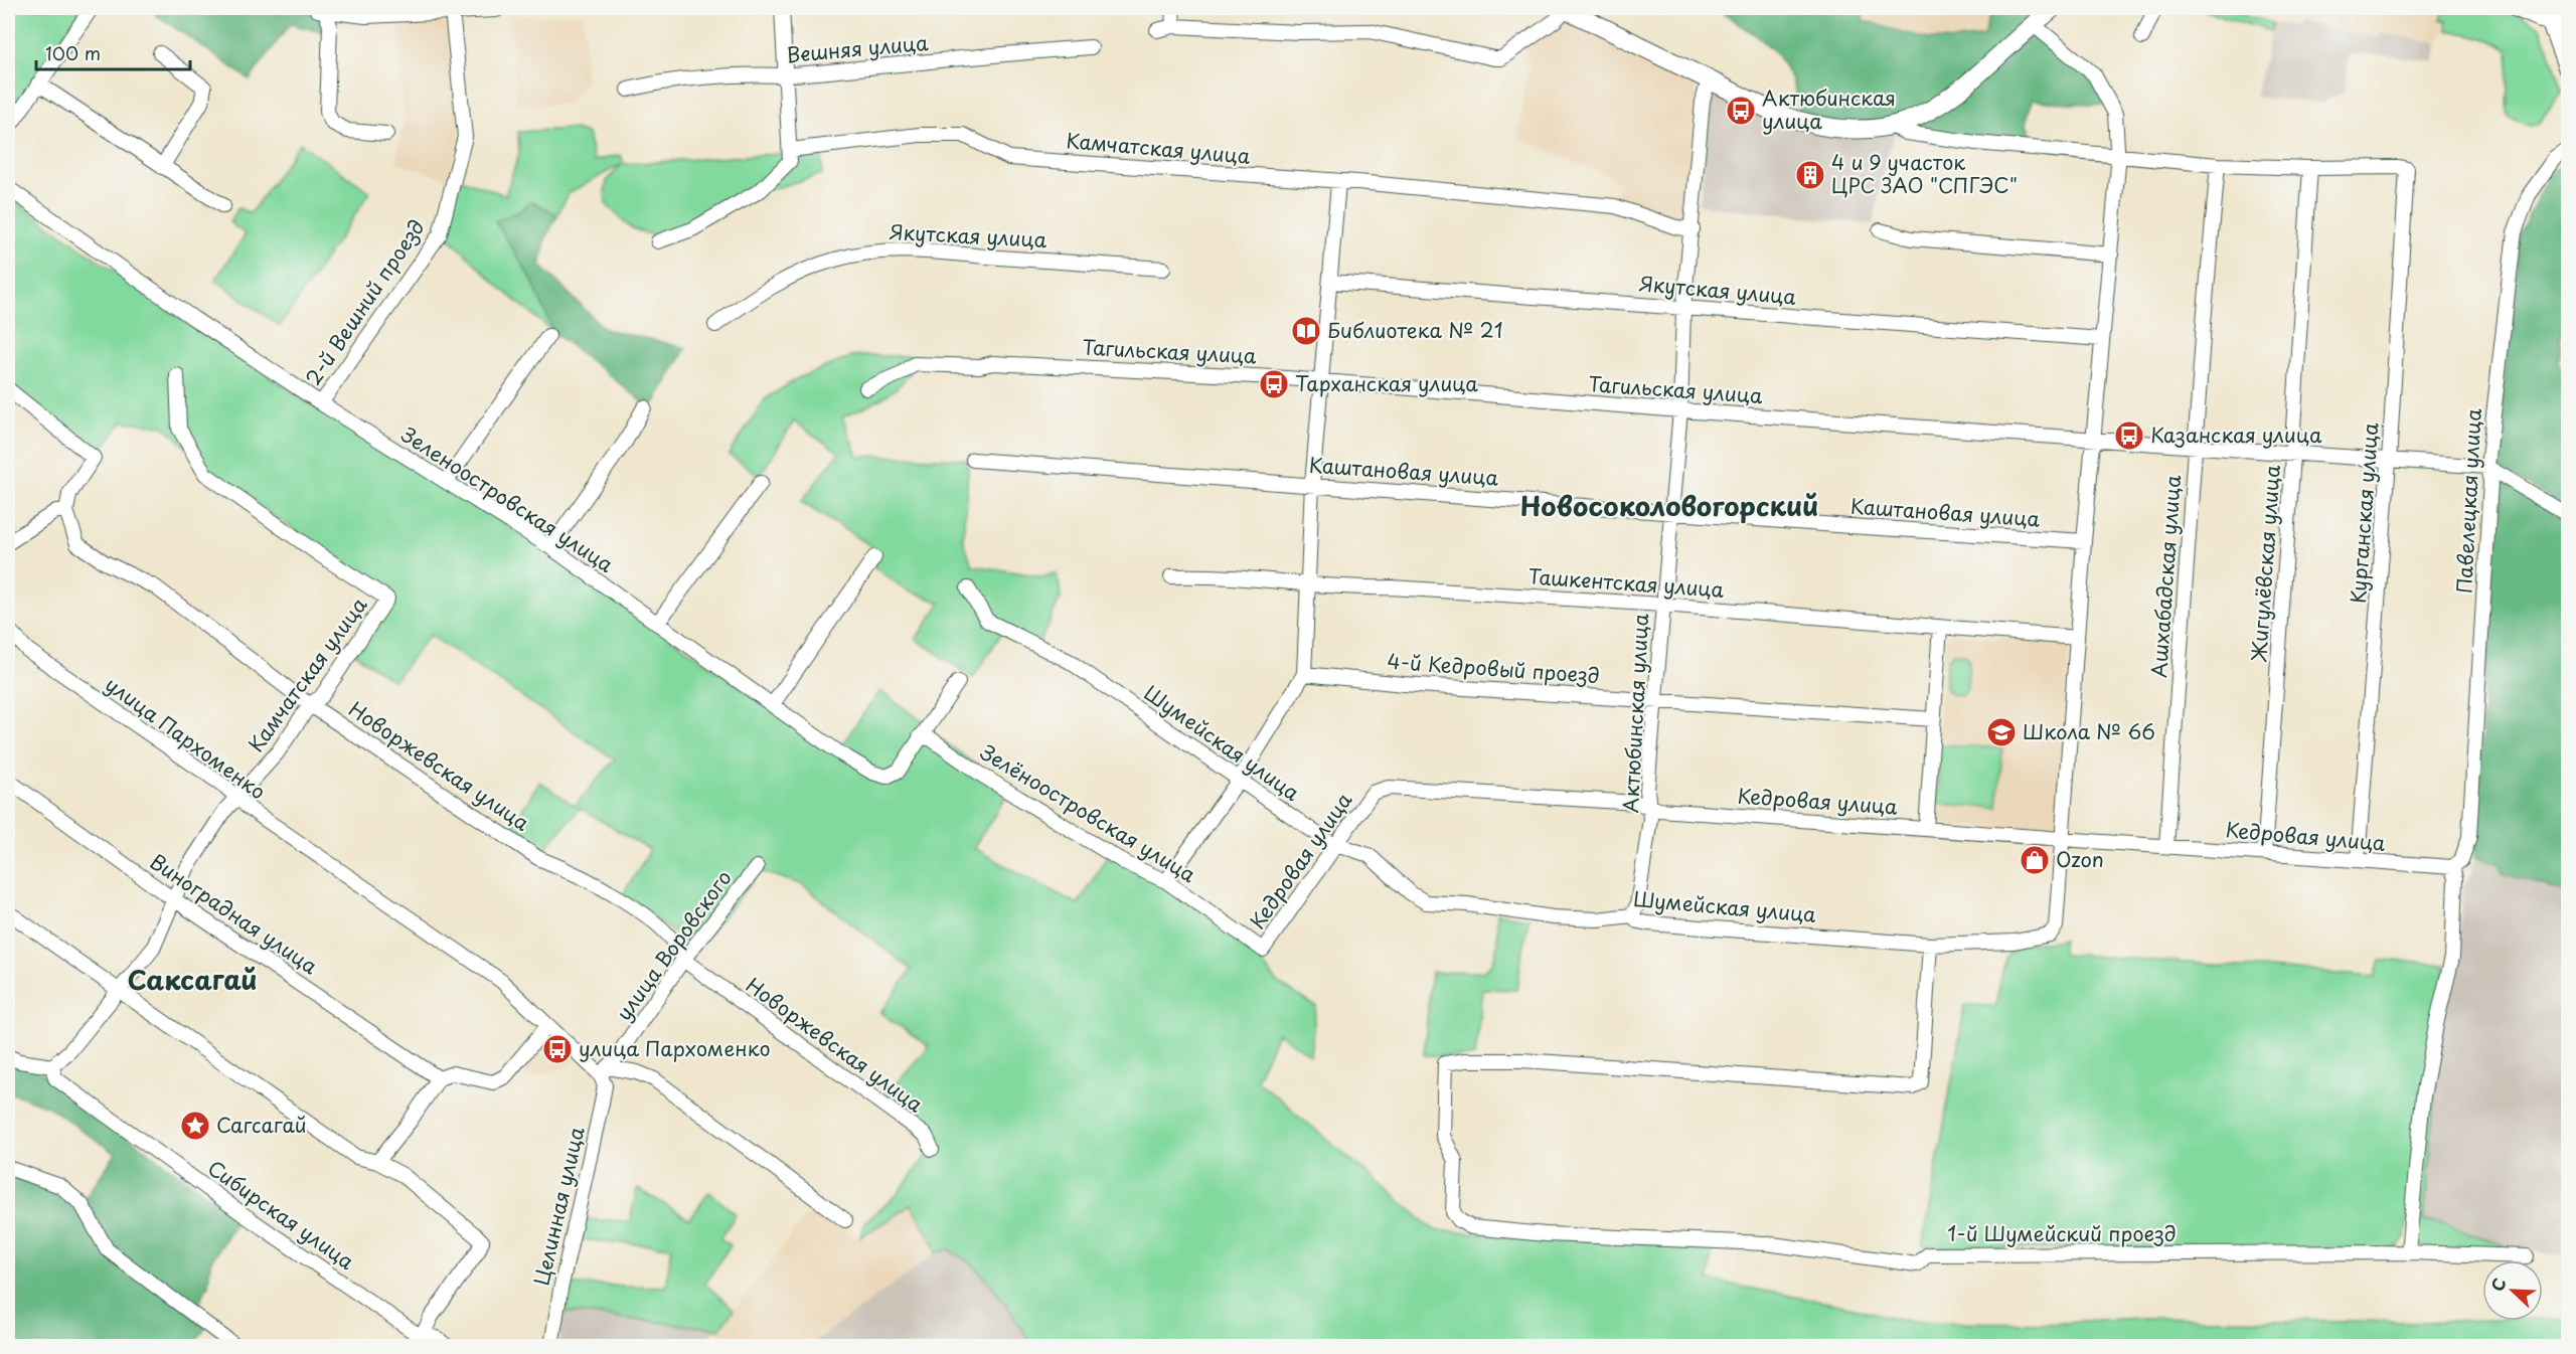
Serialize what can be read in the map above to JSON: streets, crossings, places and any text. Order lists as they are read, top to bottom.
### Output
{
  "streets": {
    "street": [
      "Вешняя улица",
      "Камчатская улица",
      "Якутская улица",
      "2-й Вешний проезд",
      "Тагильская улица",
      "Каштановая улица",
      "Зеленоостровская улица",
      "Павелецкая улица",
      "Курганская улица",
      "Жигулёвская улица",
      "Ашхабадская улица",
      "Ташкентская улица",
      "4-й Кедровый проезд",
      "Актюбинская улица",
      "улица Пархоменко",
      "Шумейская улица",
      "Новоржевская улица",
      "Кедровая улица",
      "Зелёноостровская улица",
      "Виноградная улица",
      "улица Воровского",
      "Целинная улица",
      "Сибирская улица",
      "1-й Шумейский проезд"
    ]
  },
  "crossings": [
    ["Камчатская улица", "Актюбинская улица"],
    ["Камчатская улица", "улица Пархоменко"],
    ["Камчатская улица", "Новоржевская улица"],
    ["Камчатская улица", "Виноградная улица"],
    ["Камчатская улица", "Сибирская улица"],
    ["Якутская улица", "Актюбинская улица"],
    ["2-й Вешний проезд", "Зеленоостровская улица"],
    ["Тагильская улица", "Павелецкая улица"],
    ["Тагильская улица", "Курганская улица"],
    ["Тагильская улица", "Жигулёвская улица"],
    ["Тагильская улица", "Ашхабадская улица"],
    ["Тагильская улица", "Актюбинская улица"],
    ["Каштановая улица", "Актюбинская улица"],
    ["Зеленоостровская улица", "Зелёноостровская улица"],
    ["Павелецкая улица", "Кедровая улица"],
    ["Курганская улица", "Жигулёвская улица"],
    ["Курганская улица", "Кедровая улица"],
    ["Жигулёвская улица", "Кедровая улица"],
    ["Ашхабадская улица", "Кедровая улица"],
    ["Ташкентская улица", "Актюбинская улица"],
    ["4-й Кедровый проезд", "Актюбинская улица"],
    ["Актюбинская улица", "Шумейская улица"],
    ["Актюбинская улица", "Кедровая улица"],
    ["улица Пархоменко", "улица Воровского"],
    ["улица Пархоменко", "Целинная улица"],
    ["Шумейская улица", "Кедровая улица"],
    ["Шумейская улица", "1-й Шумейский проезд"],
    ["Новоржевская улица", "улица Воровского"],
    ["Кедровая улица", "Зелёноостровская улица"],
    ["улица Воровского", "Целинная улица"]
  ],
  "districts": ["Новосоколовогорский", "Саксагай"],
  "places": {
    "bus stop": [
      "Актюбинская улица",
      "Тарханская улица",
      "Казанская улица",
      "улица Пархоменко"
    ],
    "building": ["4 и 9 участок ЦРС ЗАО \"СПГЭС\""],
    "library": ["Библиотека № 21"],
    "school or university": ["Школа № 66"],
    "shop": ["Ozon"],
    "place": ["Сагсагай"]
  },
  "scale_bar": "100 m",
  "north": "top left"
}
